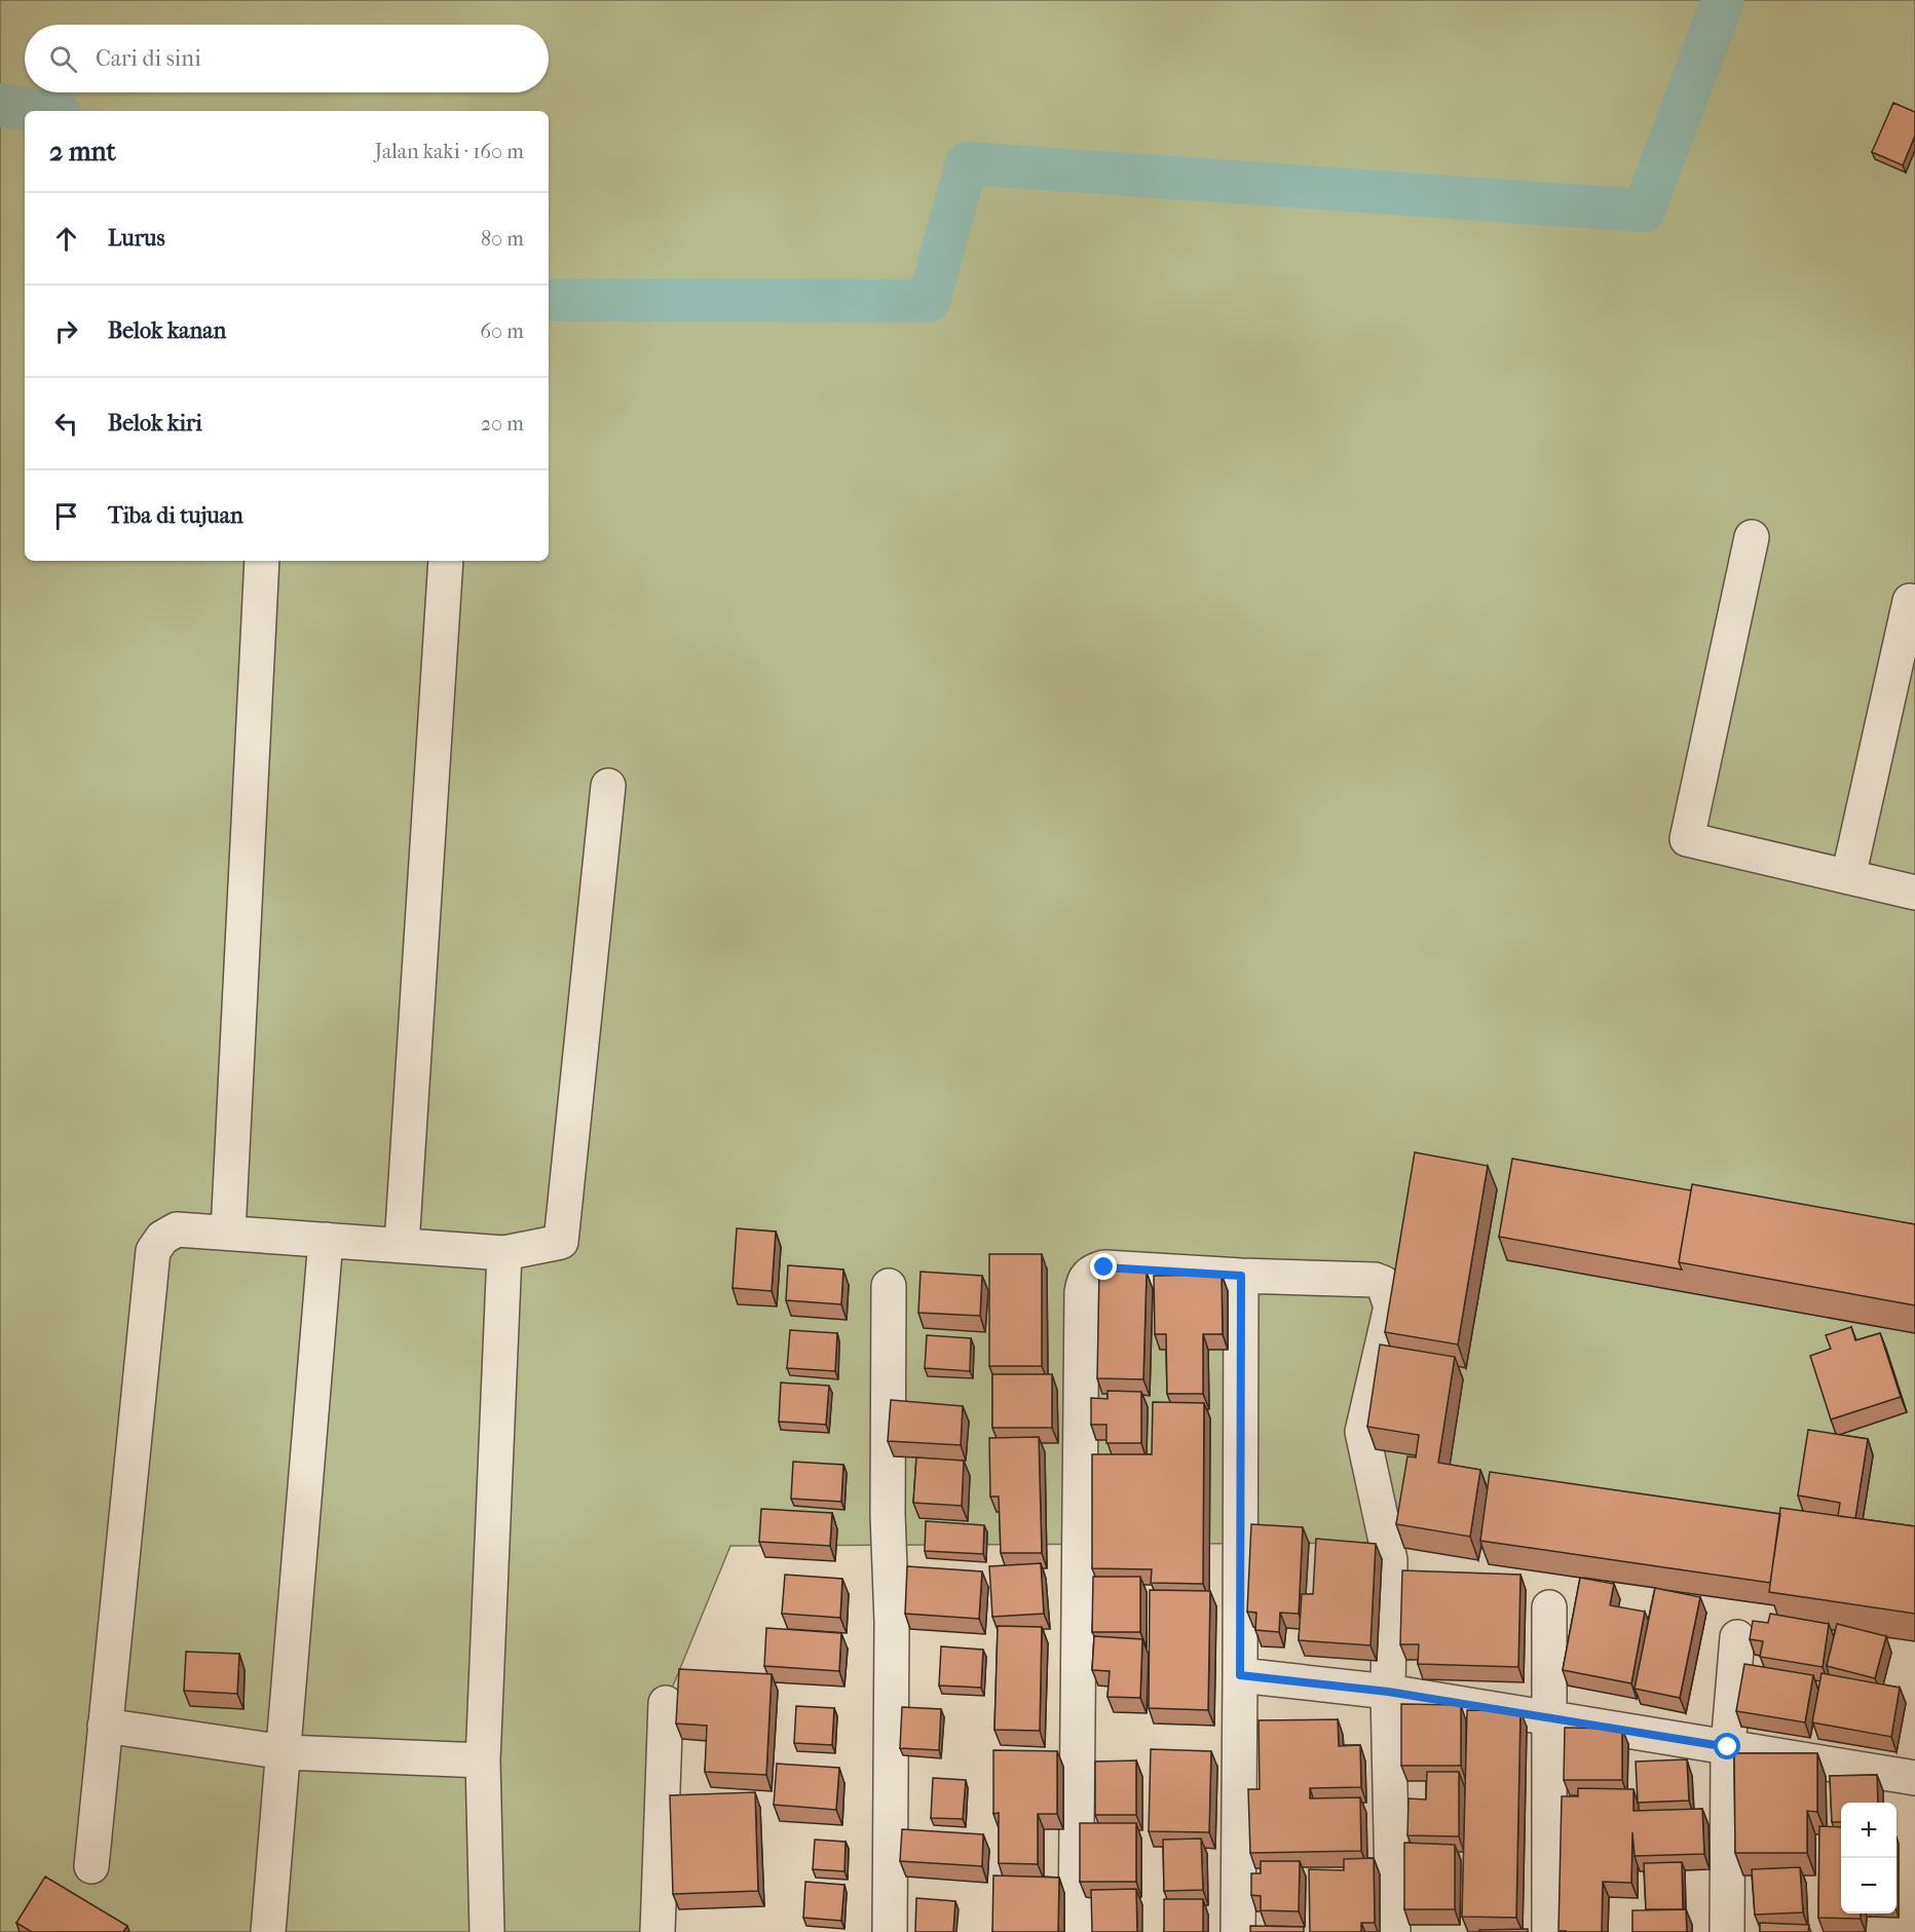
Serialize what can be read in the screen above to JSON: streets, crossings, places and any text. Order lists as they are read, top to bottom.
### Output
{
  "page": {
    "search": "Cari di sini",
    "heading": ["2 mnt", "Jalan kaki · 160 m"],
    "list": [
      ["Lurus", "80 m"],
      ["Belok kanan", "60 m"],
      ["Belok kiri", "20 m"],
      "Tiba di tujuan"
    ],
    "map_buttons": ["+", "−"]
  }
}
